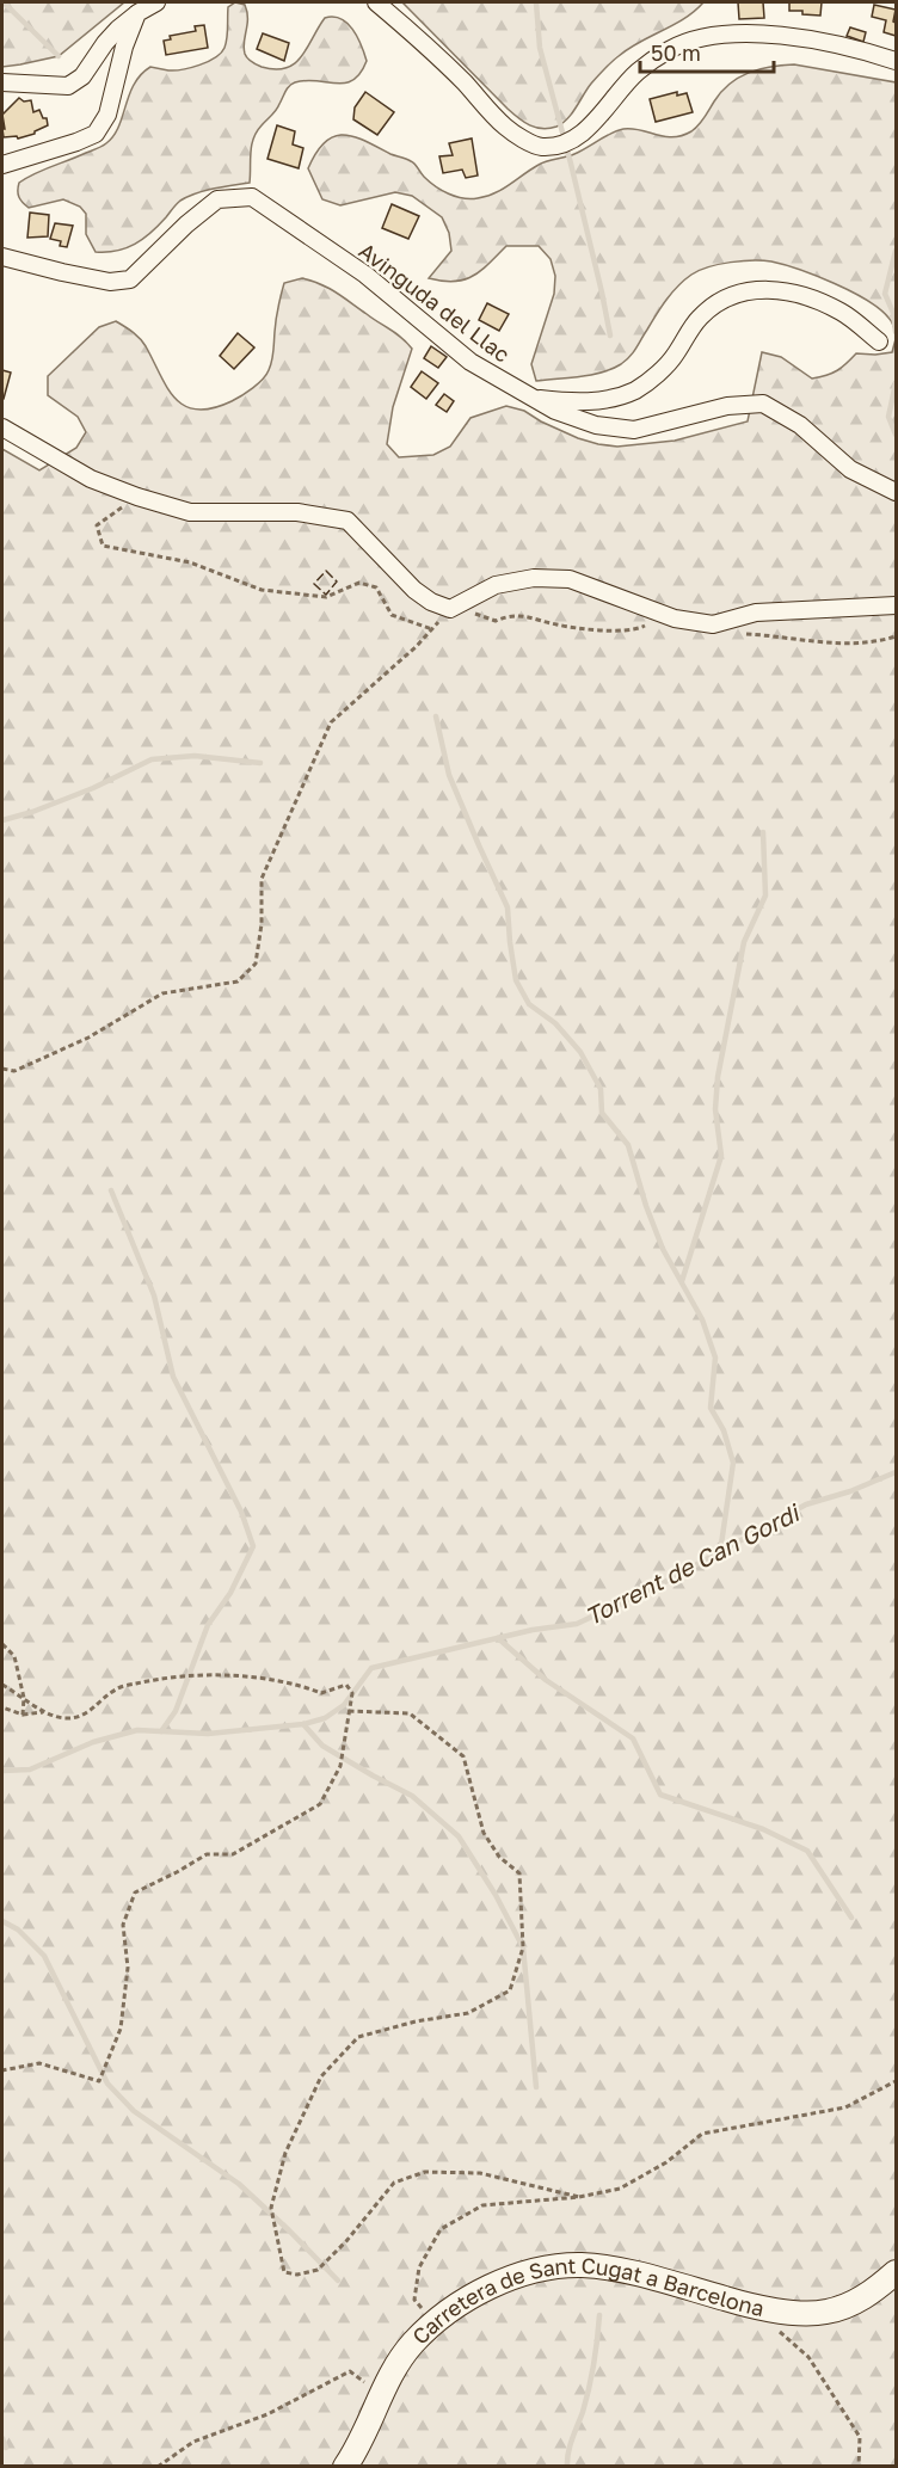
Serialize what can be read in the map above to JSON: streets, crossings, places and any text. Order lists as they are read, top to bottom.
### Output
{
  "streets": {
    "main road": ["Carretera de Sant Cugat a Barcelona"],
    "street": ["Avinguda del Llac"]
  },
  "water": ["Torrent de Can Gordi"],
  "scale_bar": "50 m"
}
